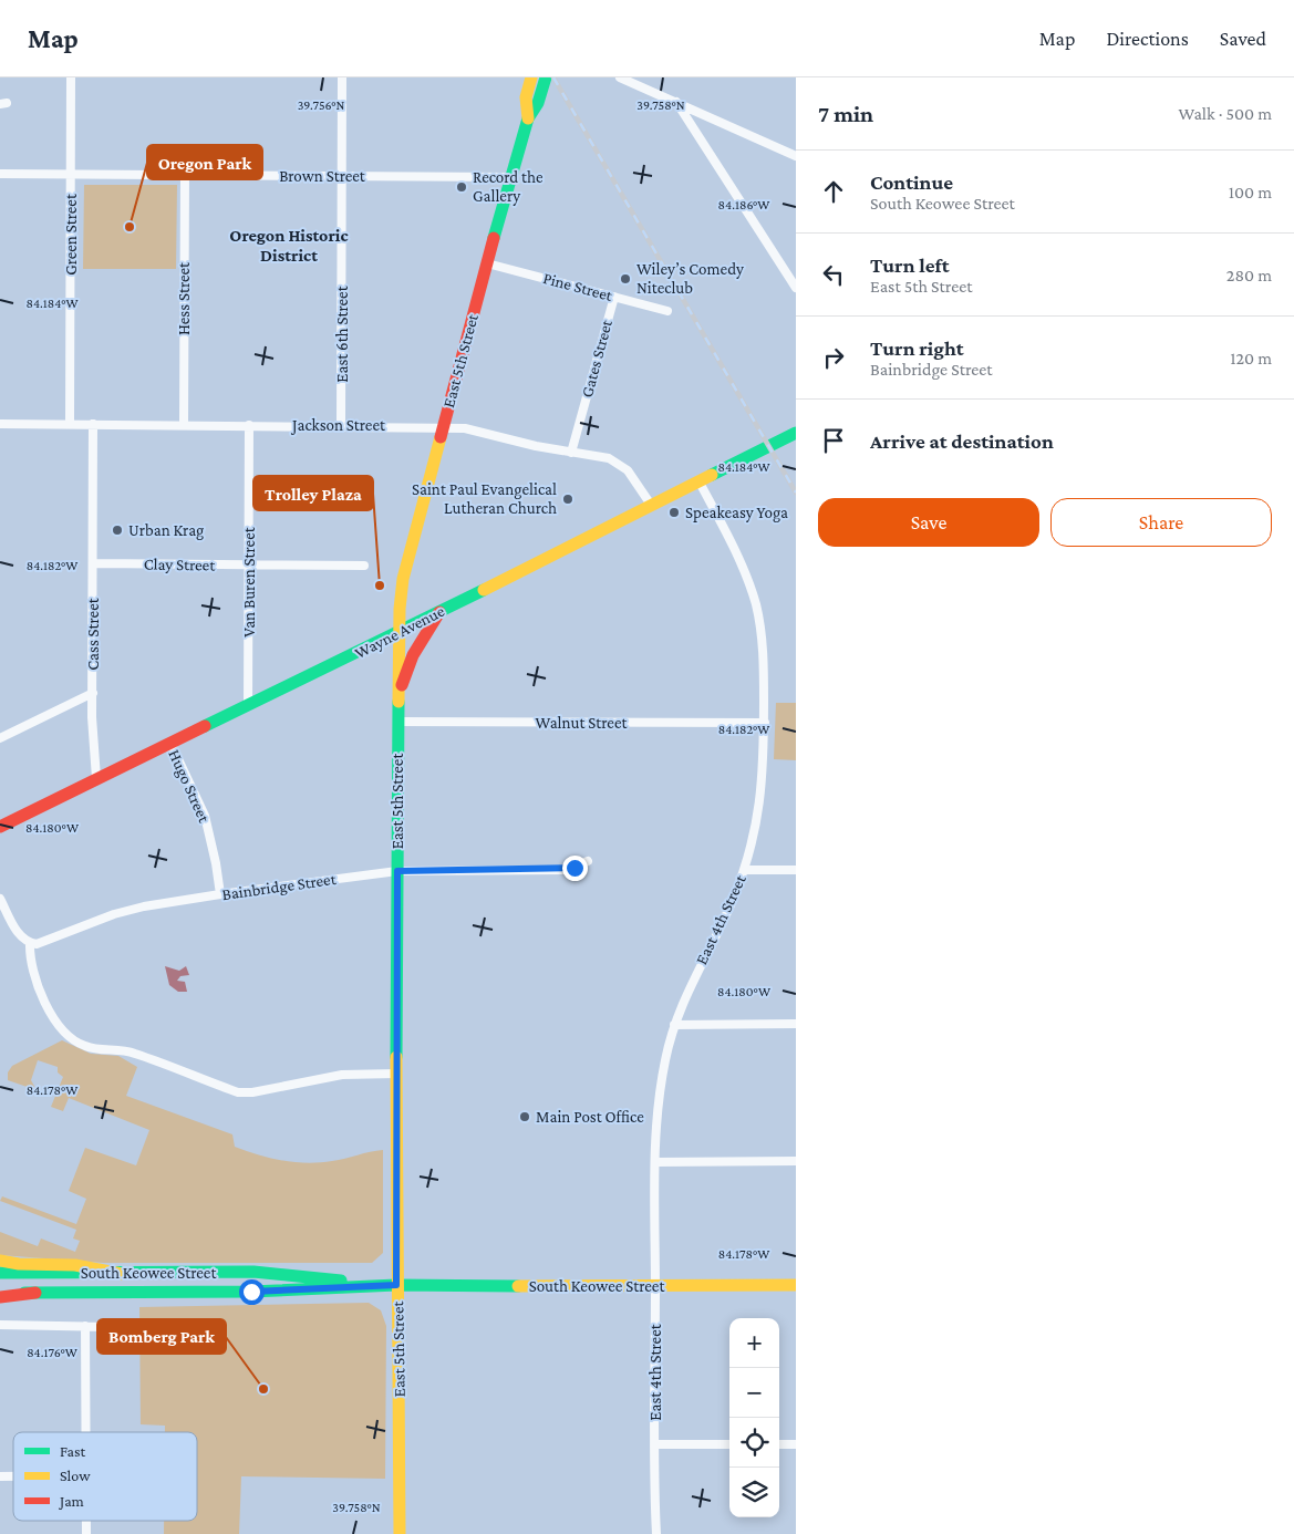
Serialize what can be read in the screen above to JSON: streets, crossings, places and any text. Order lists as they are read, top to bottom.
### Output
{
  "streets": {
    "main road": ["East 5th Street", "Wayne Avenue", "South Keowee Street"],
    "street": [
      "Brown Street",
      "Green Street",
      "Pine Street",
      "Hess Street",
      "East 6th Street",
      "Gates Street",
      "Jackson Street",
      "Clay Street",
      "Van Buren Street",
      "Cass Street",
      "Walnut Street",
      "Hugo Street",
      "Bainbridge Street",
      "East 4th Street"
    ]
  },
  "crossings": [
    ["Brown Street", "Green Street"],
    ["Brown Street", "Hess Street"],
    ["Brown Street", "East 6th Street"],
    ["Brown Street", "East 5th Street"],
    ["Green Street", "Jackson Street"],
    ["Pine Street", "Gates Street"],
    ["Pine Street", "East 5th Street"],
    ["Hess Street", "Jackson Street"],
    ["East 6th Street", "Jackson Street"],
    ["Gates Street", "Jackson Street"],
    ["East 5th Street", "Jackson Street"],
    ["East 5th Street", "Wayne Avenue"],
    ["East 5th Street", "Walnut Street"],
    ["East 5th Street", "Bainbridge Street"],
    ["East 5th Street", "South Keowee Street"],
    ["Jackson Street", "Van Buren Street"],
    ["Jackson Street", "Wayne Avenue"],
    ["Jackson Street", "Cass Street"],
    ["Clay Street", "Van Buren Street"],
    ["Clay Street", "Cass Street"],
    ["Van Buren Street", "Wayne Avenue"],
    ["Wayne Avenue", "Cass Street"],
    ["Wayne Avenue", "Hugo Street"],
    ["Wayne Avenue", "East 4th Street"],
    ["Walnut Street", "East 4th Street"],
    ["Hugo Street", "Bainbridge Street"],
    ["East 4th Street", "South Keowee Street"]
  ],
  "districts": ["Oregon Historic District"],
  "places": [
    "Record the Gallery",
    "Oregon Park",
    "Wiley’s Comedy Niteclub",
    "Saint Paul Evangelical Lutheran Church",
    "Speakeasy Yoga",
    "Urban Krag",
    "Trolley Plaza",
    "Main Post Office",
    "Bomberg Park"
  ],
  "legend": ["Fast", "Slow", "Jam"],
  "page": {
    "header": "Map",
    "nav": ["Map", "Directions", "Saved"],
    "heading": ["7 min", "Walk · 500 m"],
    "list": [
      ["Continue", "South Keowee Street", "100 m"],
      ["Turn left", "East 5th Street", "280 m"],
      ["Turn right", "Bainbridge Street", "120 m"],
      "Arrive at destination"
    ],
    "buttons": ["Save", "Share"],
    "map_buttons": ["+", "−"]
  },
  "coordinates": [
    "39.756°N",
    "39.758°N",
    "84.186°W",
    "84.184°W",
    "84.182°W",
    "84.180°W",
    "84.178°W",
    "84.176°W"
  ]
}
